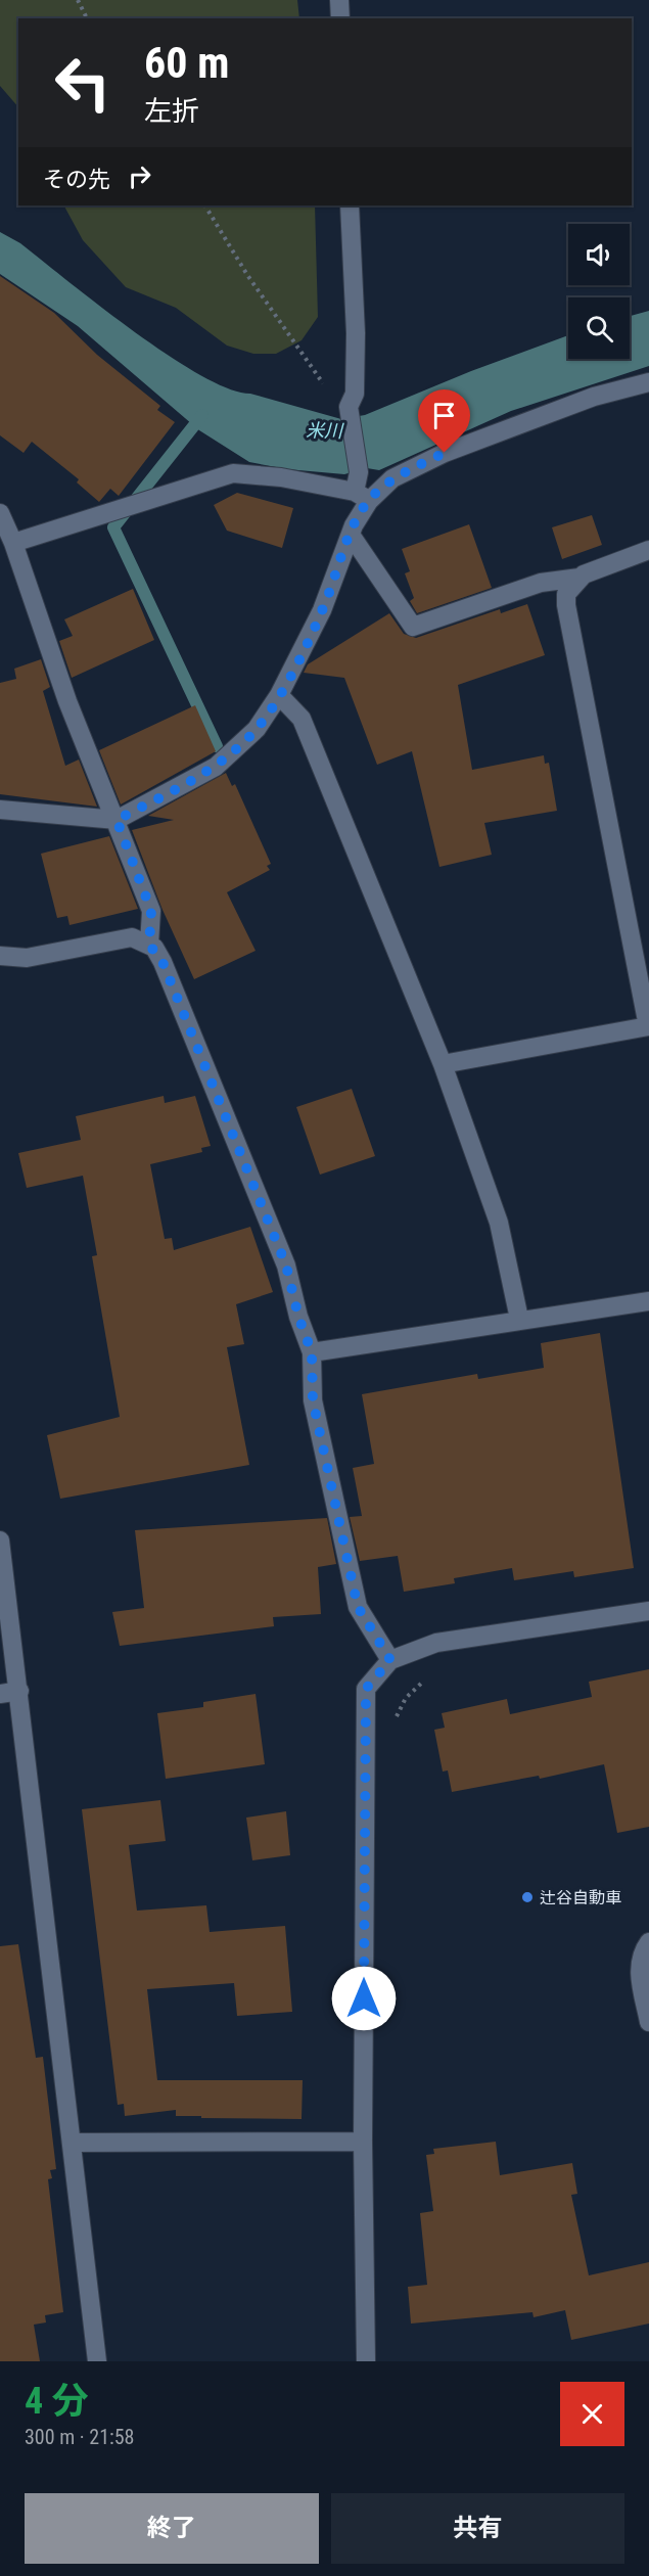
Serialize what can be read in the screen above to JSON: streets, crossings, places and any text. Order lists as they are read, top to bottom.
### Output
{
  "water": ["米川"],
  "places": ["辻谷自動車"],
  "page": {
    "turn": ["60 m", "左折"],
    "then": "その先",
    "heading": ["4 分", "300 m · 21:58"],
    "buttons": ["終了", "共有"]
  }
}
